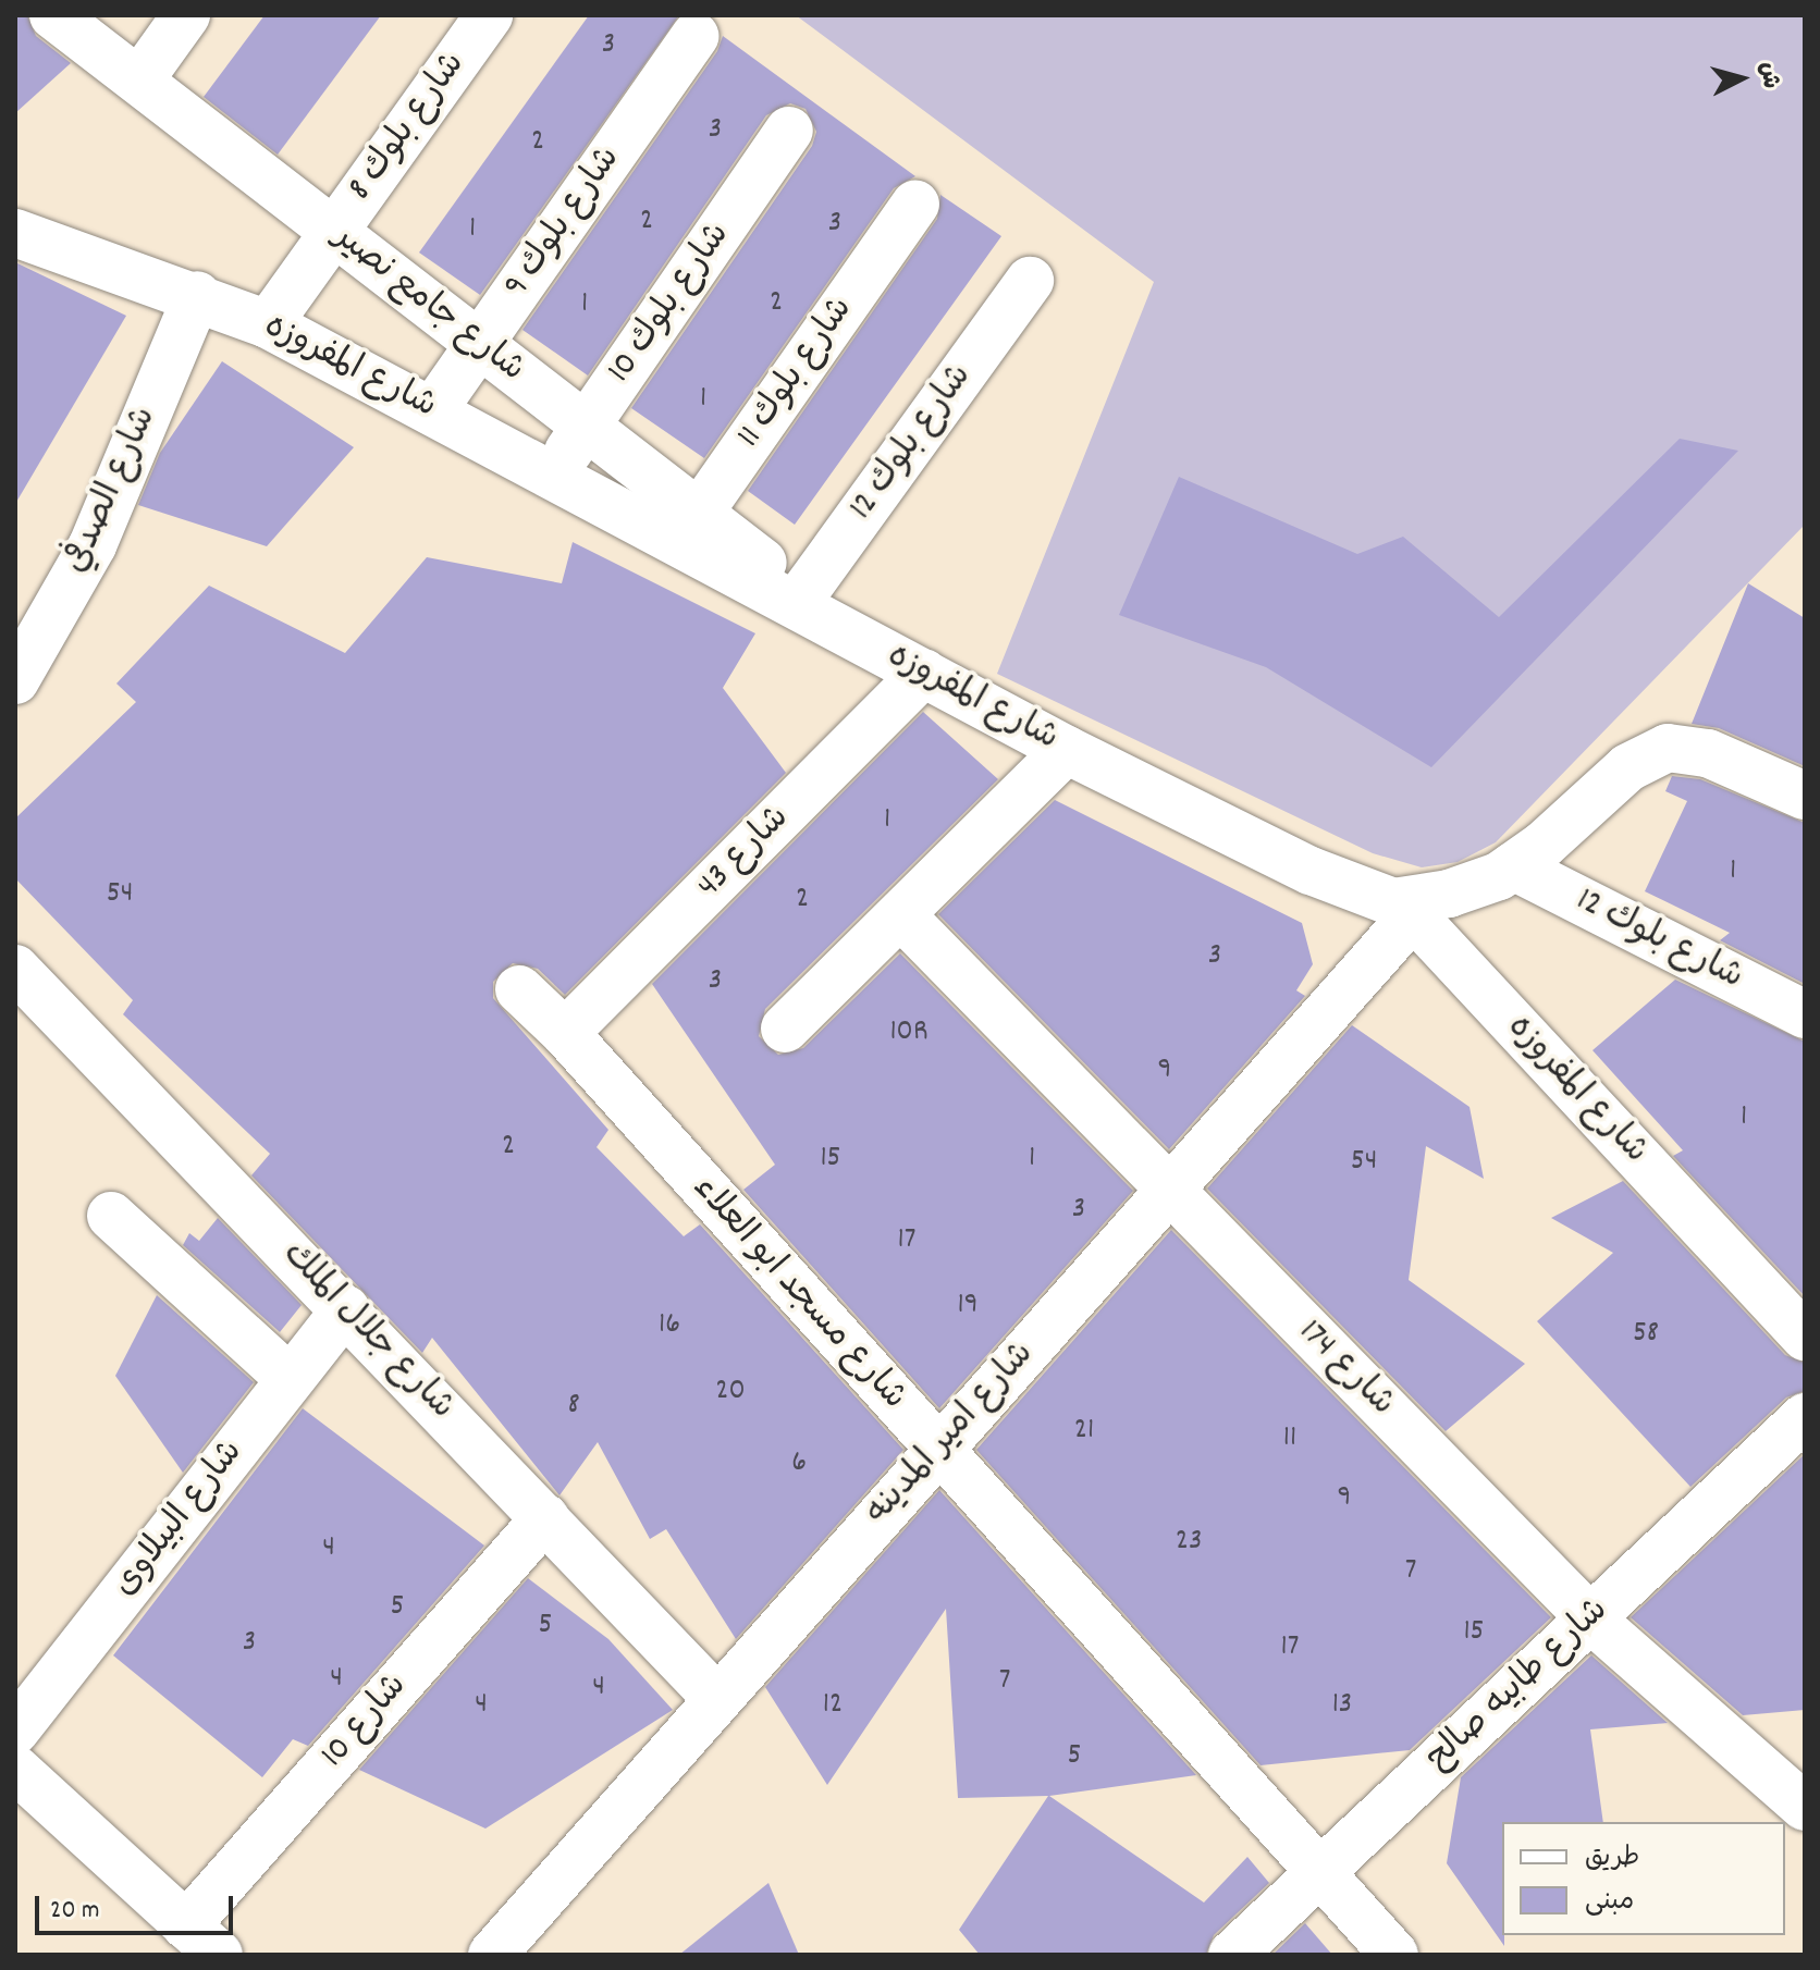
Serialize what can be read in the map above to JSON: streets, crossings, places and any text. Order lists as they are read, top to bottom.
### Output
{
  "streets": {
    "street": [
      "شارع بلوك 8",
      "شارع بلوك 9",
      "شارع بلوك 10",
      "شارع جامع نصير",
      "شارع المفروزه",
      "شارع بلوك 11",
      "شارع بلوك 12",
      "شارع الصدفي",
      "شارع 43",
      "شارع مسجد ابو العلاء",
      "شارع جلال الملك",
      "شارع 174",
      "شارع امير المدينه",
      "شارع البيلاوى",
      "شارع طابيه صالح",
      "شارع 10"
    ]
  },
  "crossings": [
    ["شارع بلوك 8", "شارع جامع نصير"],
    ["شارع بلوك 8", "شارع المفروزه"],
    ["شارع بلوك 9", "شارع جامع نصير"],
    ["شارع بلوك 9", "شارع المفروزه"],
    ["شارع بلوك 10", "شارع جامع نصير"],
    ["شارع بلوك 10", "شارع المفروزه"],
    ["شارع جامع نصير", "شارع المفروزه"],
    ["شارع جامع نصير", "شارع بلوك 11"],
    ["شارع المفروزه", "شارع بلوك 11"],
    ["شارع المفروزه", "شارع بلوك 12"],
    ["شارع المفروزه", "شارع الصدفي"],
    ["شارع المفروزه", "شارع 43"],
    ["شارع المفروزه", "شارع امير المدينه"],
    ["شارع 43", "شارع مسجد ابو العلاء"],
    ["شارع مسجد ابو العلاء", "شارع امير المدينه"],
    ["شارع مسجد ابو العلاء", "شارع طابيه صالح"],
    ["شارع جلال الملك", "شارع امير المدينه"],
    ["شارع جلال الملك", "شارع البيلاوى"],
    ["شارع جلال الملك", "شارع 10"],
    ["شارع 174", "شارع امير المدينه"],
    ["شارع 174", "شارع طابيه صالح"]
  ],
  "house_numbers": [
    "3",
    "3",
    "2",
    "2",
    "3",
    "1",
    "2",
    "1",
    "1",
    "1",
    "1",
    "54",
    "2",
    "3",
    "3",
    "10R",
    "9",
    "1",
    "2",
    "15",
    "1",
    "54",
    "3",
    "17",
    "19",
    "16",
    "58",
    "20",
    "8",
    "21",
    "11",
    "6",
    "9",
    "23",
    "4",
    "7",
    "5",
    "5",
    "15",
    "3",
    "17",
    "4",
    "7",
    "4",
    "4",
    "12",
    "13",
    "5"
  ],
  "legend": ["طريق", "مبنى"],
  "scale_bar": "20 m",
  "north": "right"
}
